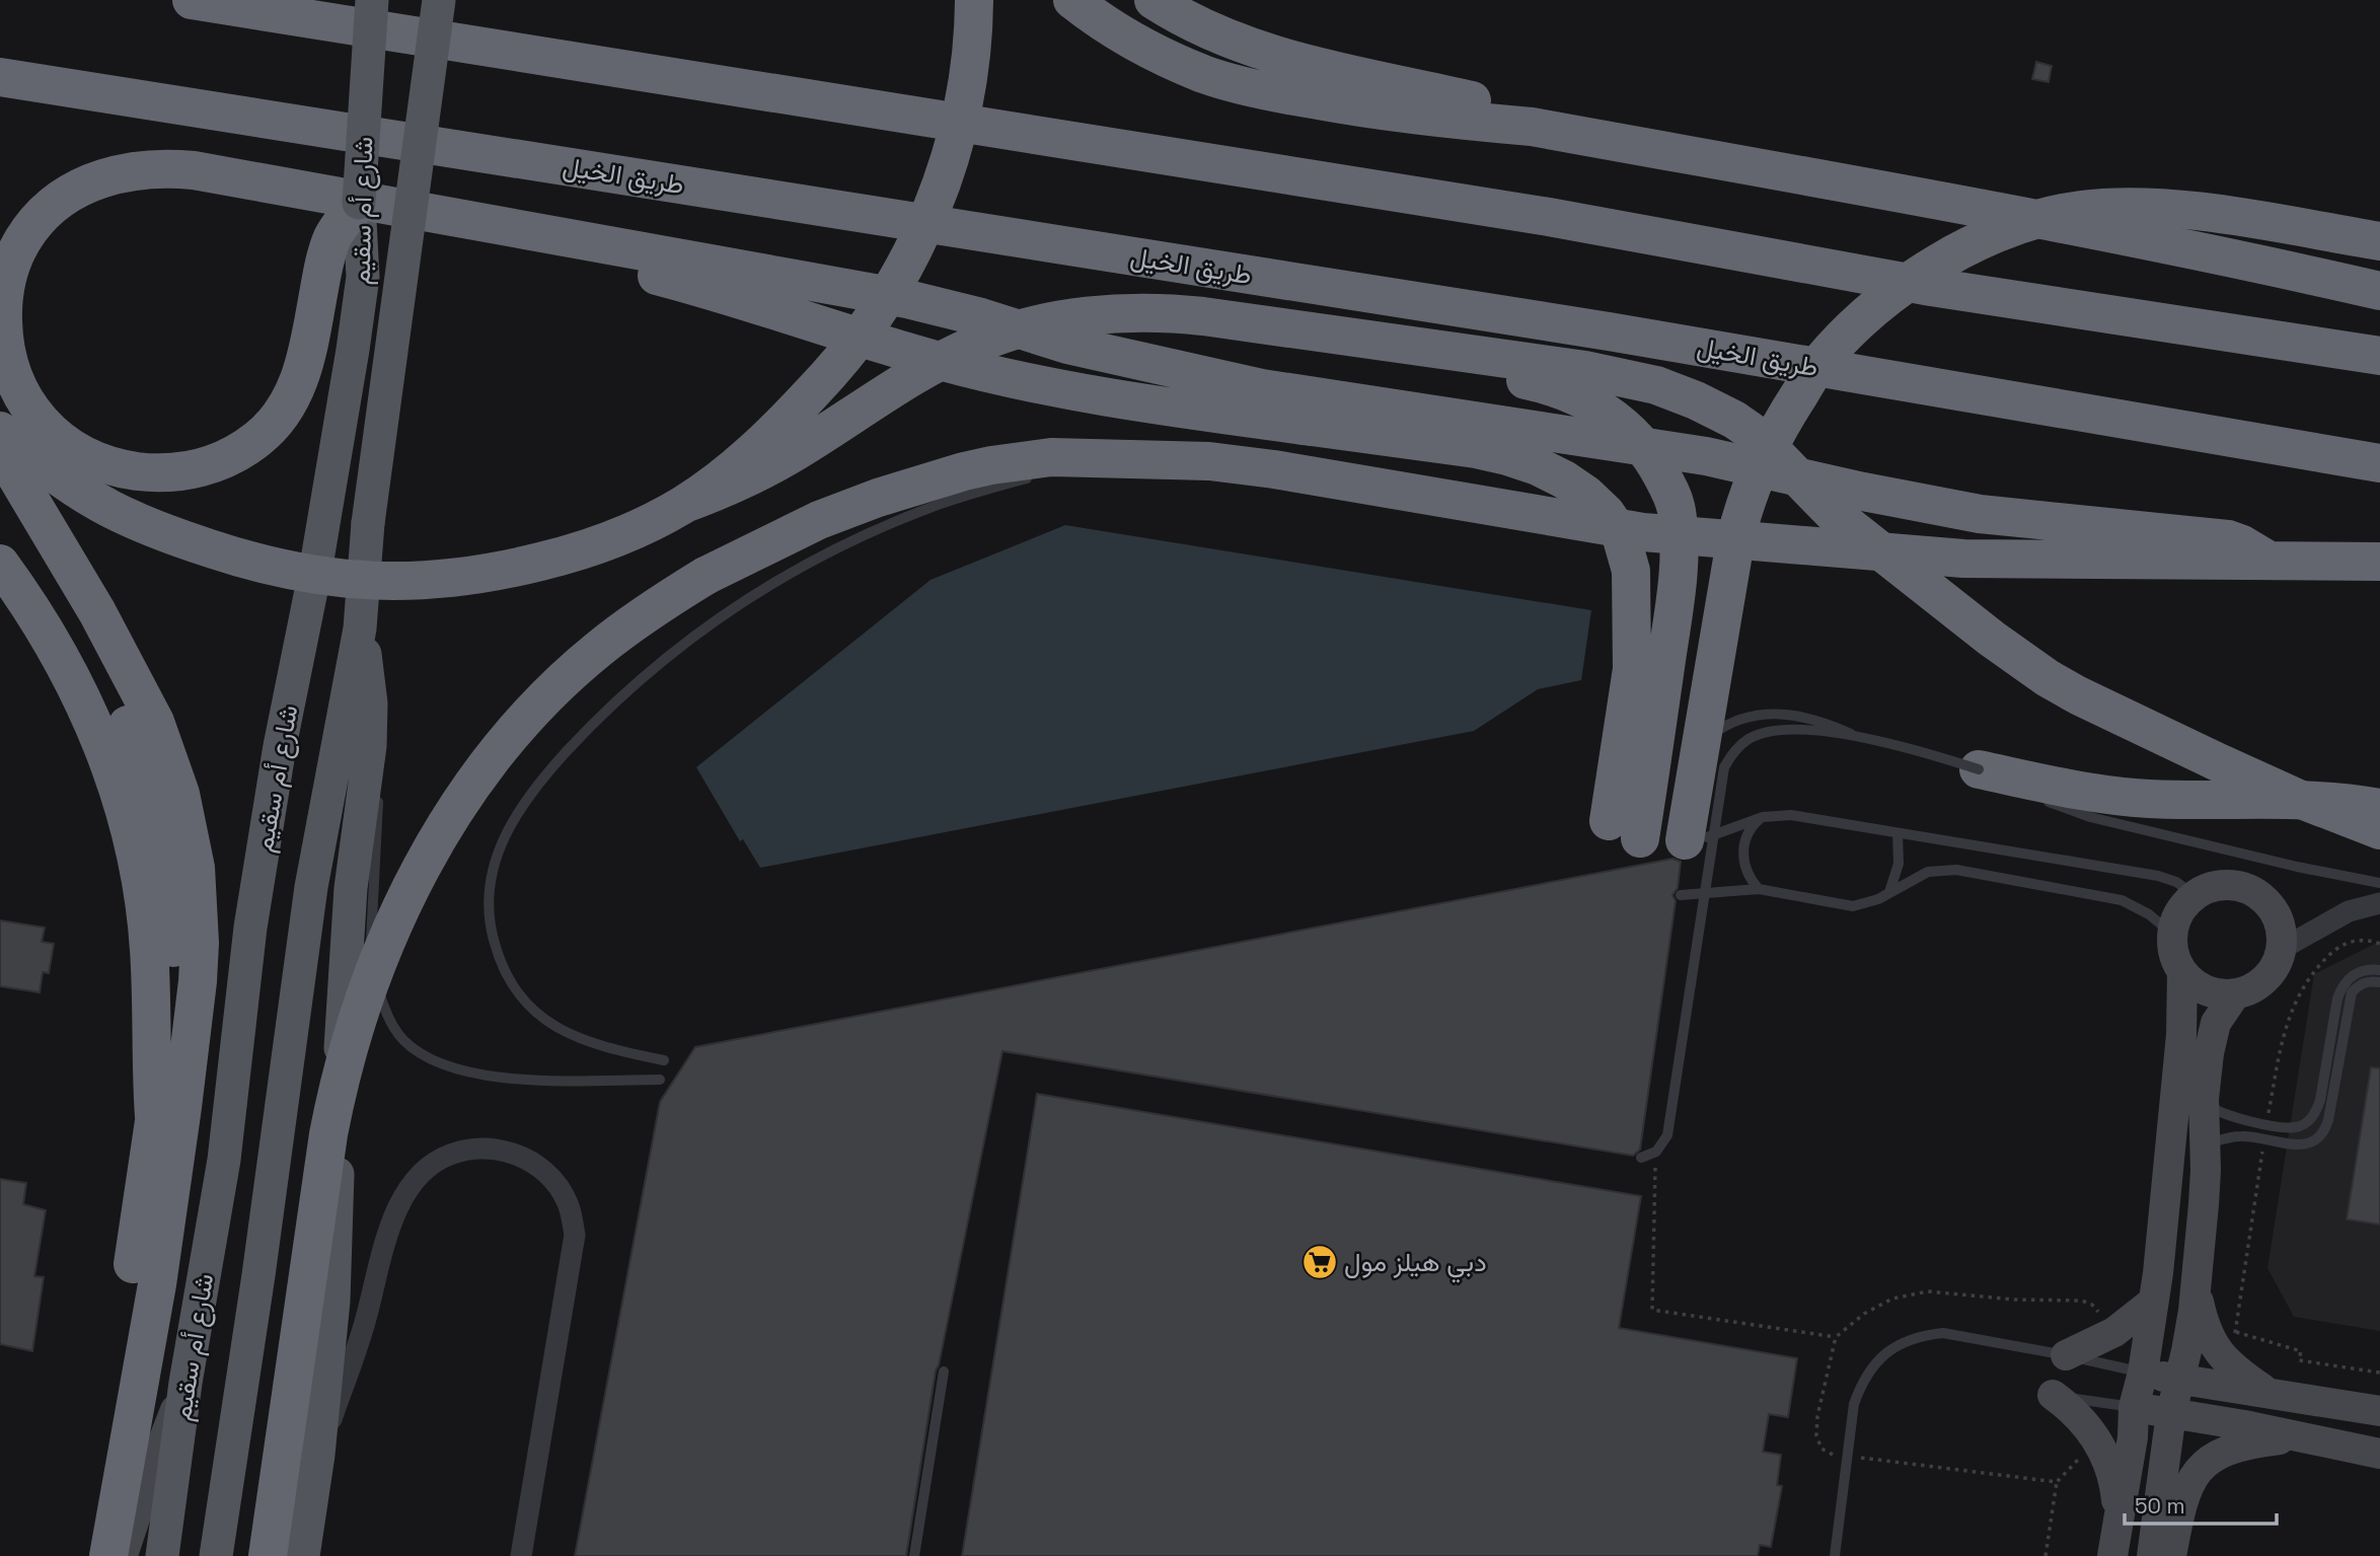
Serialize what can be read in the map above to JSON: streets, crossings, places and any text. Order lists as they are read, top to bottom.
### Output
{
  "streets": {
    "highway": ["طريق الخيل"],
    "main road": ["شارع أم سقيم"]
  },
  "places": {
    "supermarket": ["دبي هيلز مول"]
  },
  "scale_bar": "50 m"
}
